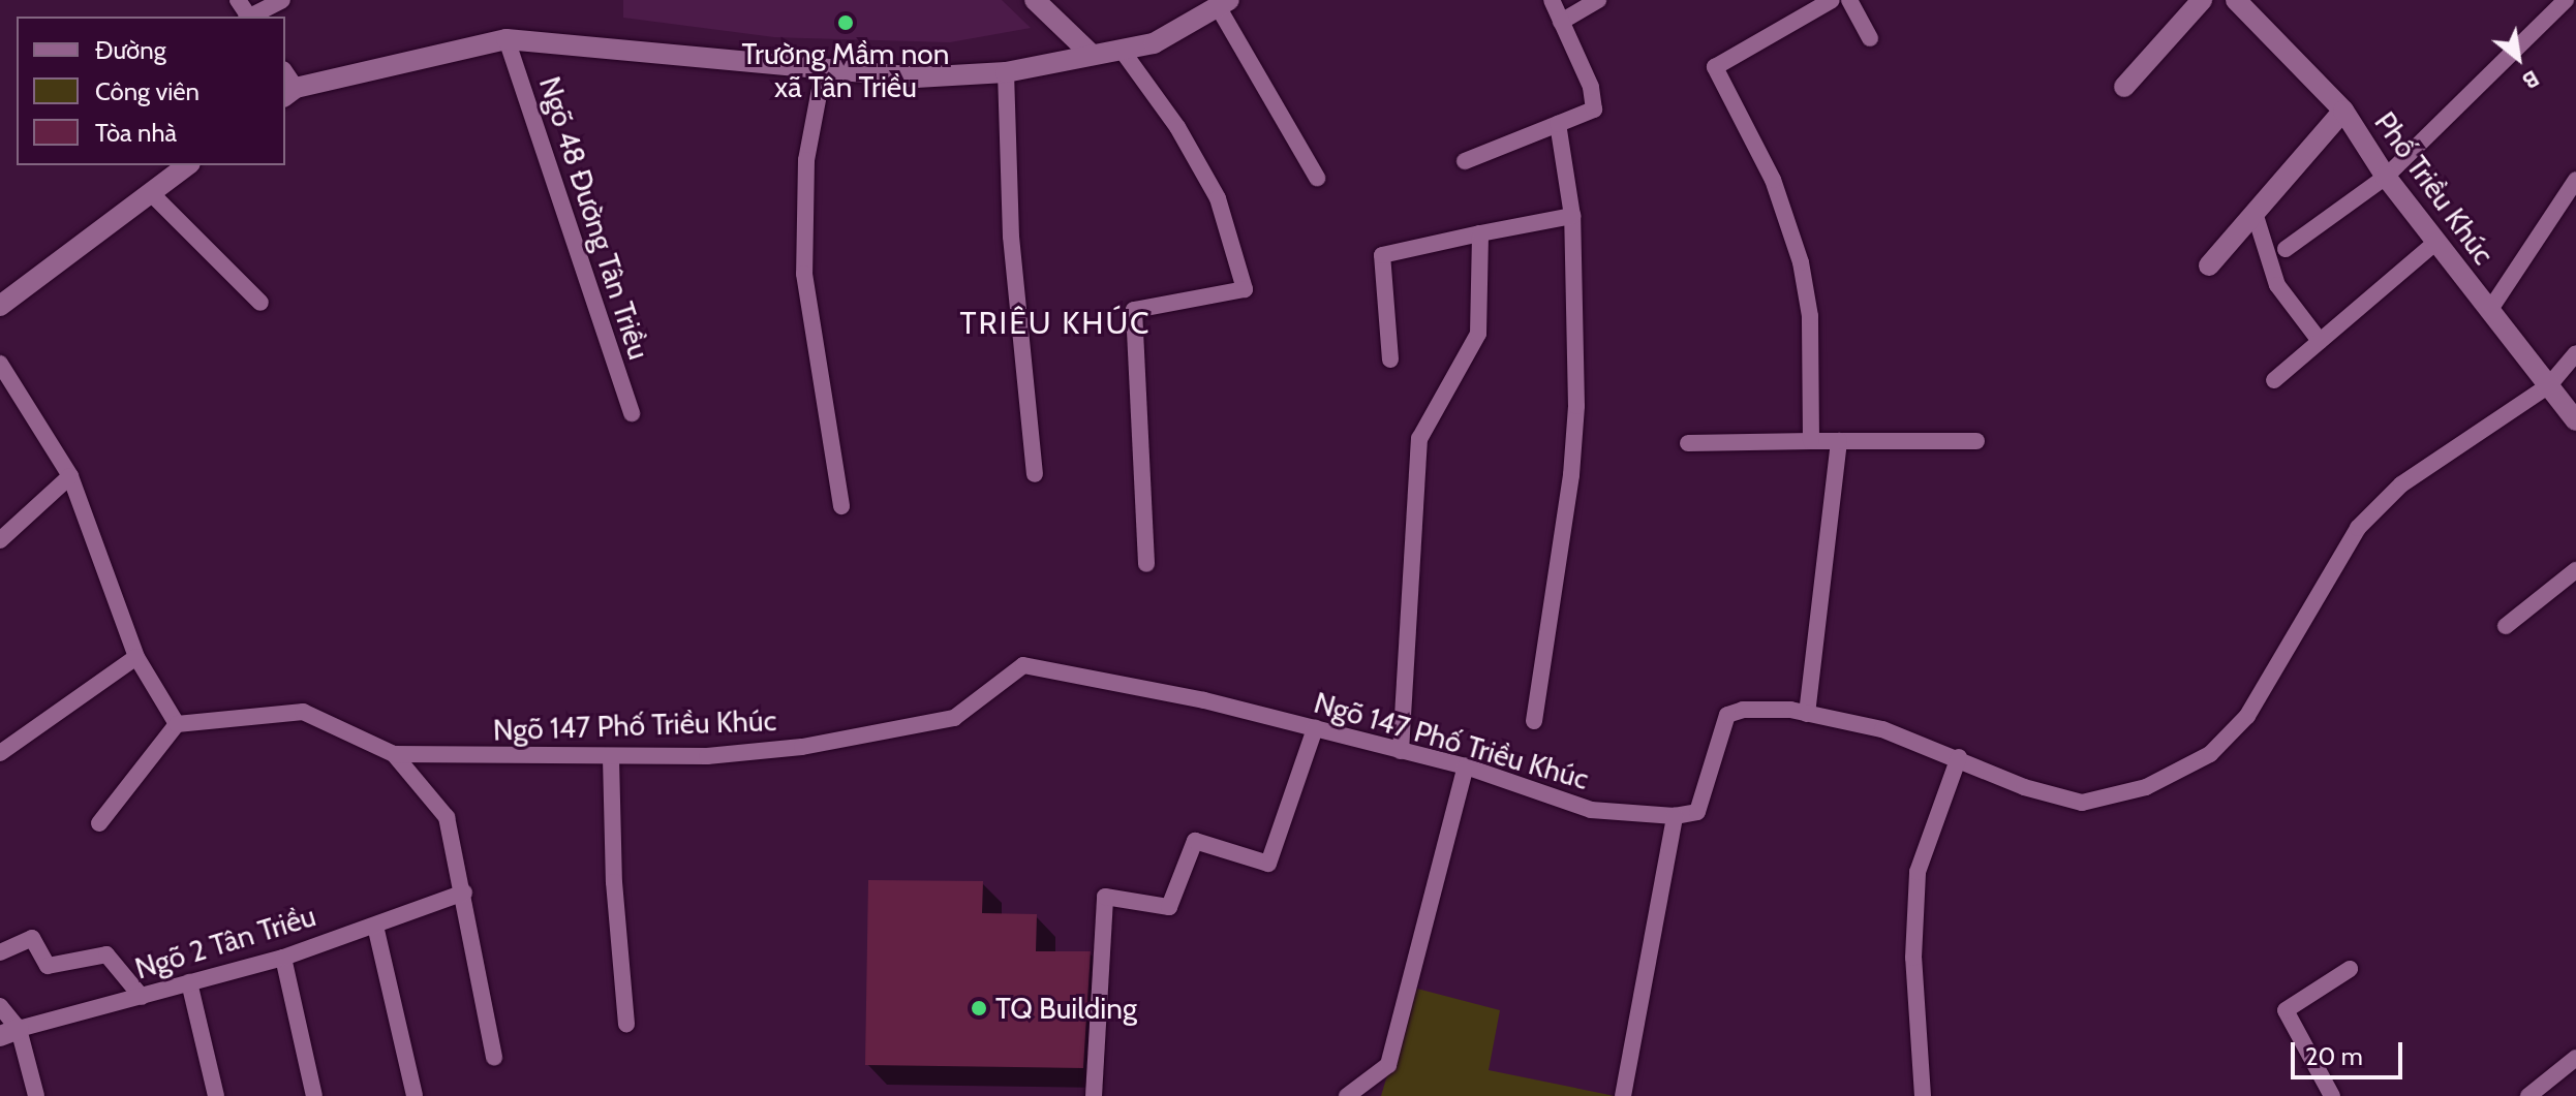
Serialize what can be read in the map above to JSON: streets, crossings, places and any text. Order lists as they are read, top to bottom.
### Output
{
  "streets": {
    "street": ["Phố Triều Khúc"],
    "lane": ["Ngõ 48 Đường Tân Triều", "Ngõ 147 Phố Triều Khúc", "Ngõ 2 Tân Triều"]
  },
  "districts": ["TRIÊU KHÚC"],
  "places": ["Trường Mầm non xã Tân Triều", "TQ Building"],
  "legend": ["Đường", "Công viên", "Tòa nhà"],
  "scale_bar": "20 m",
  "north": "bottom right"
}
